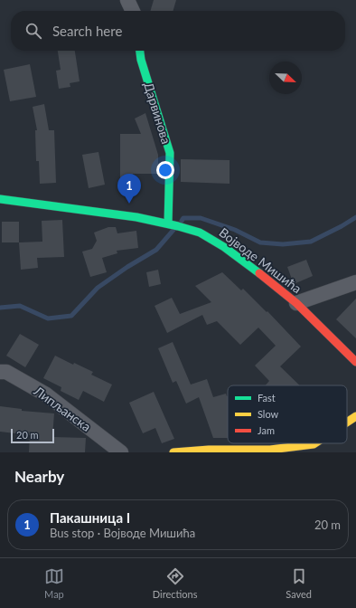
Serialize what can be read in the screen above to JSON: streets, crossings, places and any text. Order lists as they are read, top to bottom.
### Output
{
  "streets": {
    "street": ["Дарвинова", "Војводе Мишића", "Липљанска"]
  },
  "crossings": [
    ["Дарвинова", "Војводе Мишића"]
  ],
  "legend": ["Fast", "Slow", "Jam"],
  "scale_bar": "20 m",
  "north": "bottom right",
  "page": {
    "search": "Search here",
    "pins": "1",
    "scale": "20 m",
    "heading": "Nearby",
    "list": [
      {
        "mark": "1",
        "name": "Пакашница I",
        "note": "Bus stop · Војводе Мишића",
        "value": "20 m"
      }
    ],
    "nav": ["Map", "Directions", "Saved"]
  }
}
